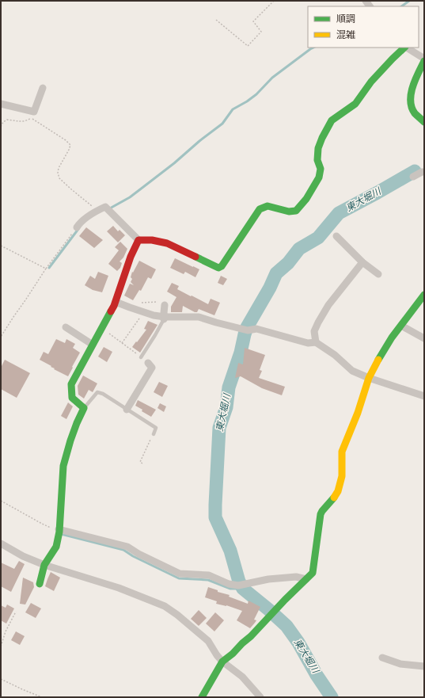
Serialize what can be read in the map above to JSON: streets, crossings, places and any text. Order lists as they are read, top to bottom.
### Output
{
  "water": ["東大堀川"],
  "legend": ["順調", "混雑"]
}
